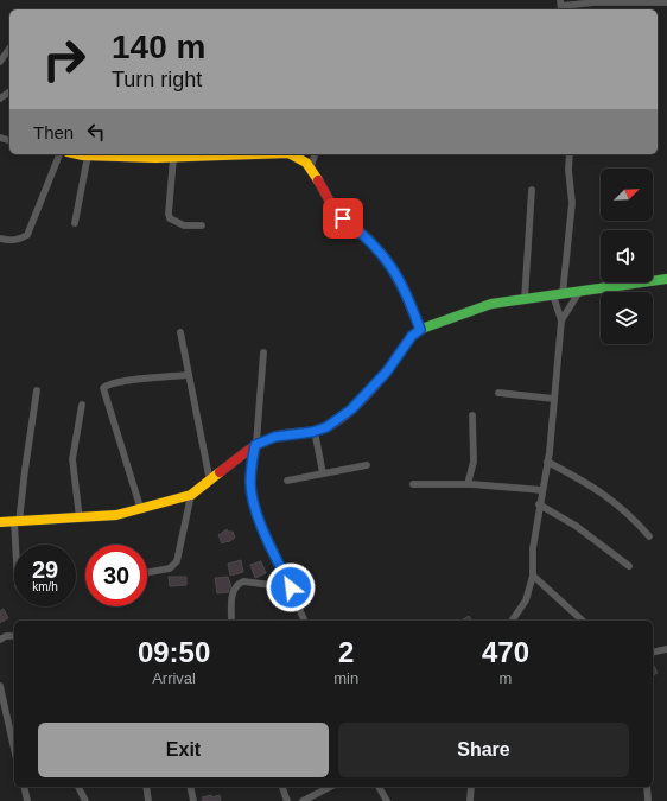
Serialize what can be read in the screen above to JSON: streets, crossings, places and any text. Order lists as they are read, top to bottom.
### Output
{
  "north": "top right",
  "page": {
    "turn": ["140 m", "Turn right"],
    "then": "Then",
    "speed": "29 km/h",
    "limit": "30",
    "eta": [
      "09:50",
      "Arrival",
      "2",
      "min",
      "470",
      "m"
    ],
    "buttons": ["Exit", "Share"]
  }
}
